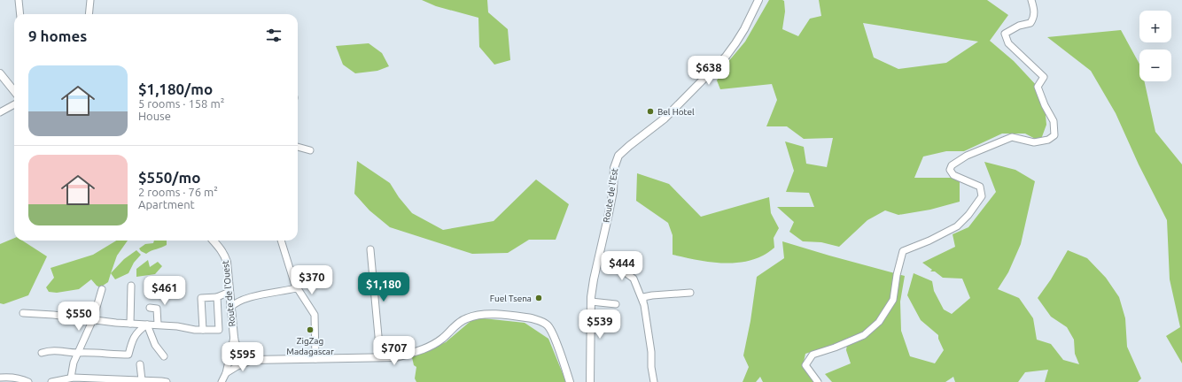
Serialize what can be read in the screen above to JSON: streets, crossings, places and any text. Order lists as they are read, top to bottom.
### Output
{
  "streets": {
    "main road": ["Route de l'Est", "Route de l'Ouest"]
  },
  "places": ["Bel Hotel", "Fuel Tsena", "ZigZag Madagascar"],
  "page": {
    "map_buttons": ["+", "−"],
    "heading": "9 homes",
    "price": [
      "$638",
      "$444",
      "$370",
      "$1,180",
      "$461",
      "$550",
      "$539",
      "$707",
      "$595"
    ],
    "list": [
      {
        "name": "$1,180/mo",
        "note": "5 rooms · 158 m² · House"
      },
      {
        "name": "$550/mo",
        "note": "2 rooms · 76 m² · Apartment"
      }
    ]
  }
}
